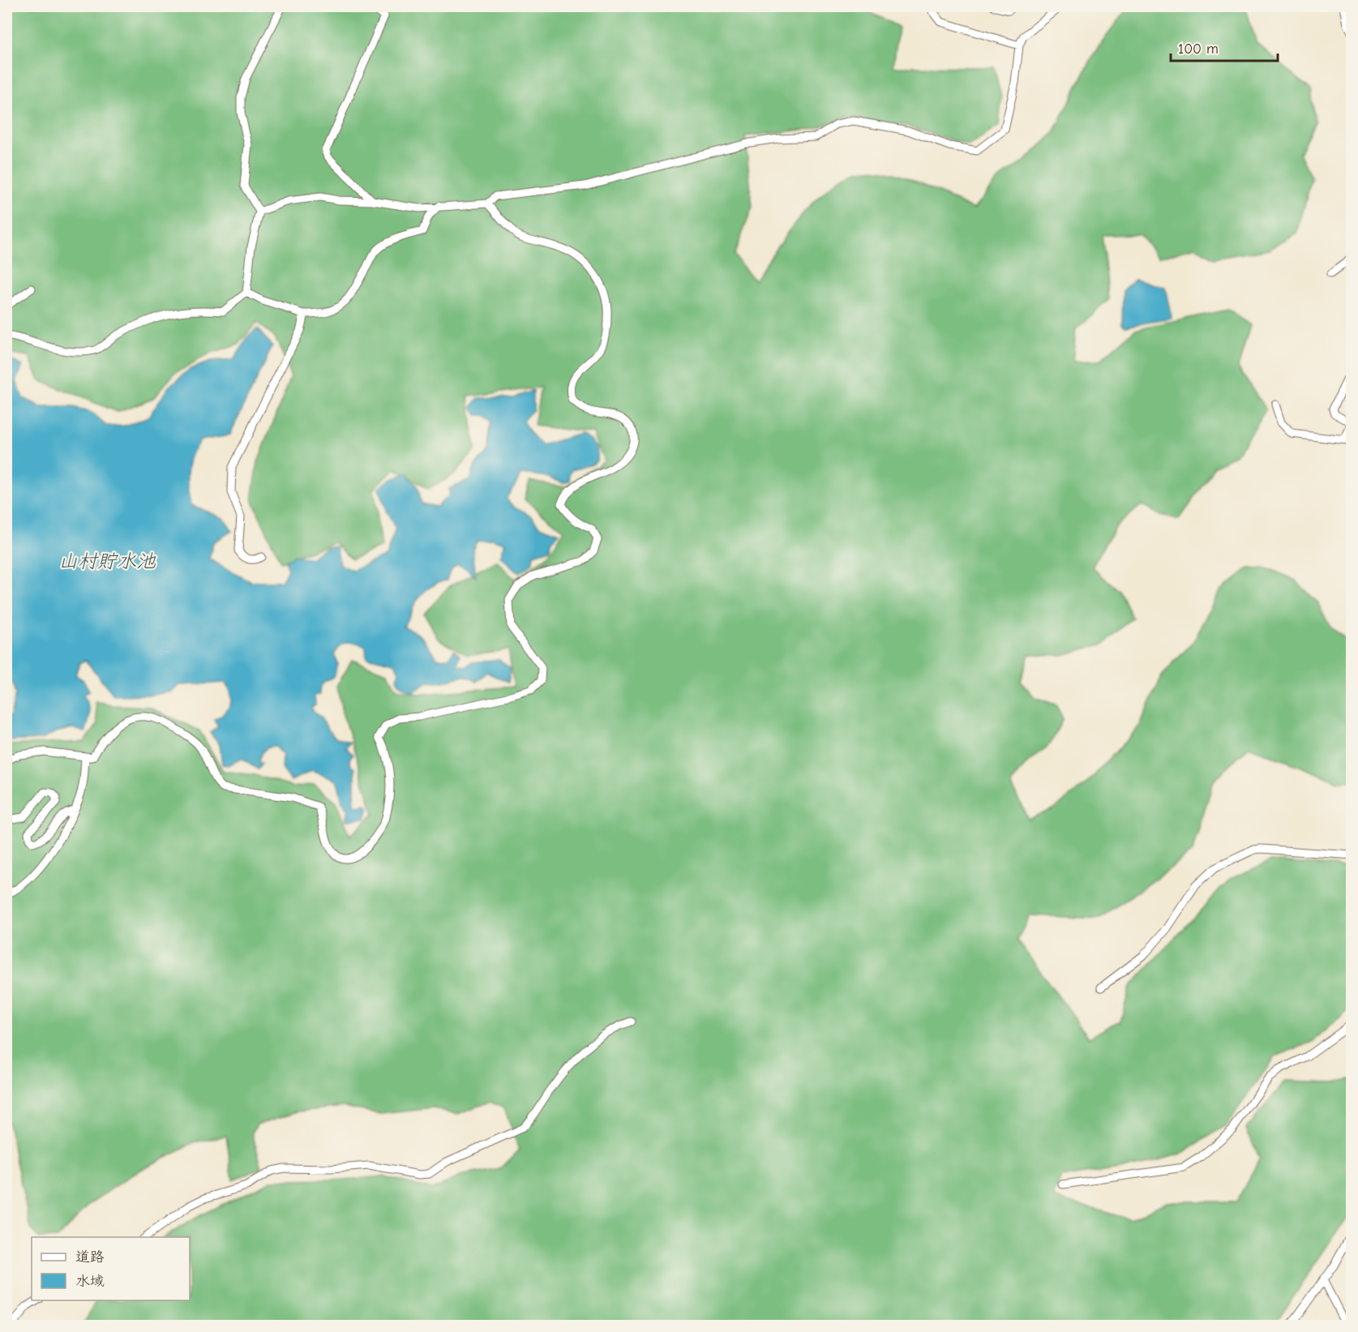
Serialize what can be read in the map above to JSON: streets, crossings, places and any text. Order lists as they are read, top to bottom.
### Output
{
  "water": ["山村貯水池"],
  "legend": ["道路", "水域"],
  "scale_bar": "100 m"
}
